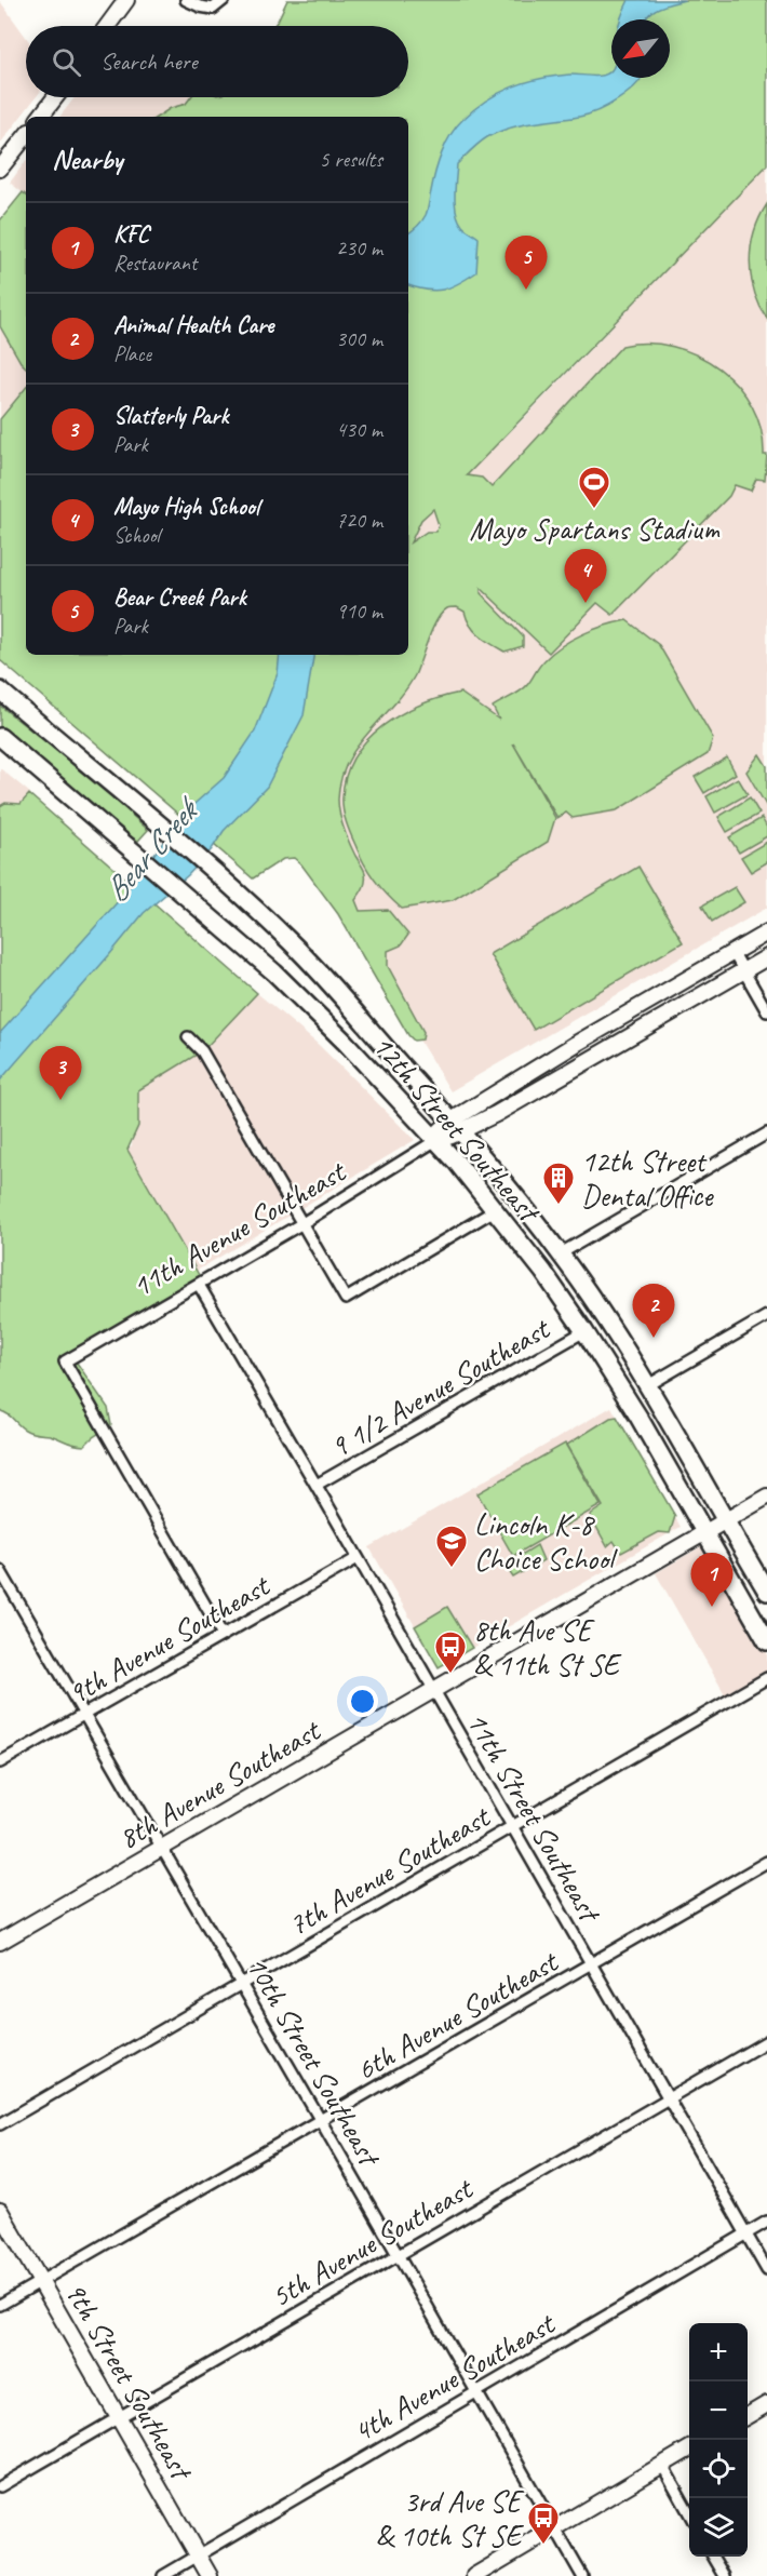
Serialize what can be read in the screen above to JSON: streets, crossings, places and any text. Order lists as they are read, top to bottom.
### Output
{
  "streets": {
    "main road": ["12th Street Southeast"],
    "street": [
      "11th Avenue Southeast",
      "9 1/2 Avenue Southeast",
      "9th Avenue Southeast",
      "8th Avenue Southeast",
      "11th Street Southeast",
      "7th Avenue Southeast",
      "6th Avenue Southeast",
      "10th Street Southeast",
      "5th Avenue Southeast",
      "4th Avenue Southeast",
      "9th Street Southeast"
    ]
  },
  "crossings": [
    ["12th Street Southeast", "11th Avenue Southeast"],
    ["12th Street Southeast", "9 1/2 Avenue Southeast"],
    ["12th Street Southeast", "8th Avenue Southeast"],
    ["11th Avenue Southeast", "9th Avenue Southeast"],
    ["11th Avenue Southeast", "11th Street Southeast"],
    ["9 1/2 Avenue Southeast", "11th Street Southeast"],
    ["9th Avenue Southeast", "11th Street Southeast"],
    ["9th Avenue Southeast", "10th Street Southeast"],
    ["8th Avenue Southeast", "11th Street Southeast"],
    ["8th Avenue Southeast", "10th Street Southeast"],
    ["11th Street Southeast", "7th Avenue Southeast"],
    ["11th Street Southeast", "6th Avenue Southeast"],
    ["11th Street Southeast", "5th Avenue Southeast"],
    ["11th Street Southeast", "4th Avenue Southeast"],
    ["7th Avenue Southeast", "10th Street Southeast"],
    ["6th Avenue Southeast", "10th Street Southeast"],
    ["6th Avenue Southeast", "9th Street Southeast"],
    ["10th Street Southeast", "5th Avenue Southeast"],
    ["10th Street Southeast", "4th Avenue Southeast"],
    ["5th Avenue Southeast", "9th Street Southeast"],
    ["4th Avenue Southeast", "9th Street Southeast"]
  ],
  "water": ["Bear Creek"],
  "places": {
    "sports": ["Mayo Spartans Stadium"],
    "building": ["12th Street Dental Office"],
    "school or university": ["Lincoln K-8 Choice School"],
    "bus stop": ["8th Ave SE & 11th St SE", "3rd Ave SE & 10th St SE"]
  },
  "north": "bottom left",
  "page": {
    "search": "Search here",
    "heading": ["Nearby", "5 results"],
    "list": [
      {
        "mark": "1",
        "name": "KFC",
        "note": "Restaurant",
        "value": "230 m"
      },
      {
        "mark": "2",
        "name": "Animal Health Care",
        "note": "Place",
        "value": "300 m"
      },
      {
        "mark": "3",
        "name": "Slatterly Park",
        "note": "Park",
        "value": "430 m"
      },
      {
        "mark": "4",
        "name": "Mayo High School",
        "note": "School",
        "value": "720 m"
      },
      {
        "mark": "5",
        "name": "Bear Creek Park",
        "note": "Park",
        "value": "910 m"
      }
    ],
    "pins": [
      "5",
      "4",
      "3",
      "2",
      "1"
    ],
    "map_buttons": ["+", "−"]
  }
}
